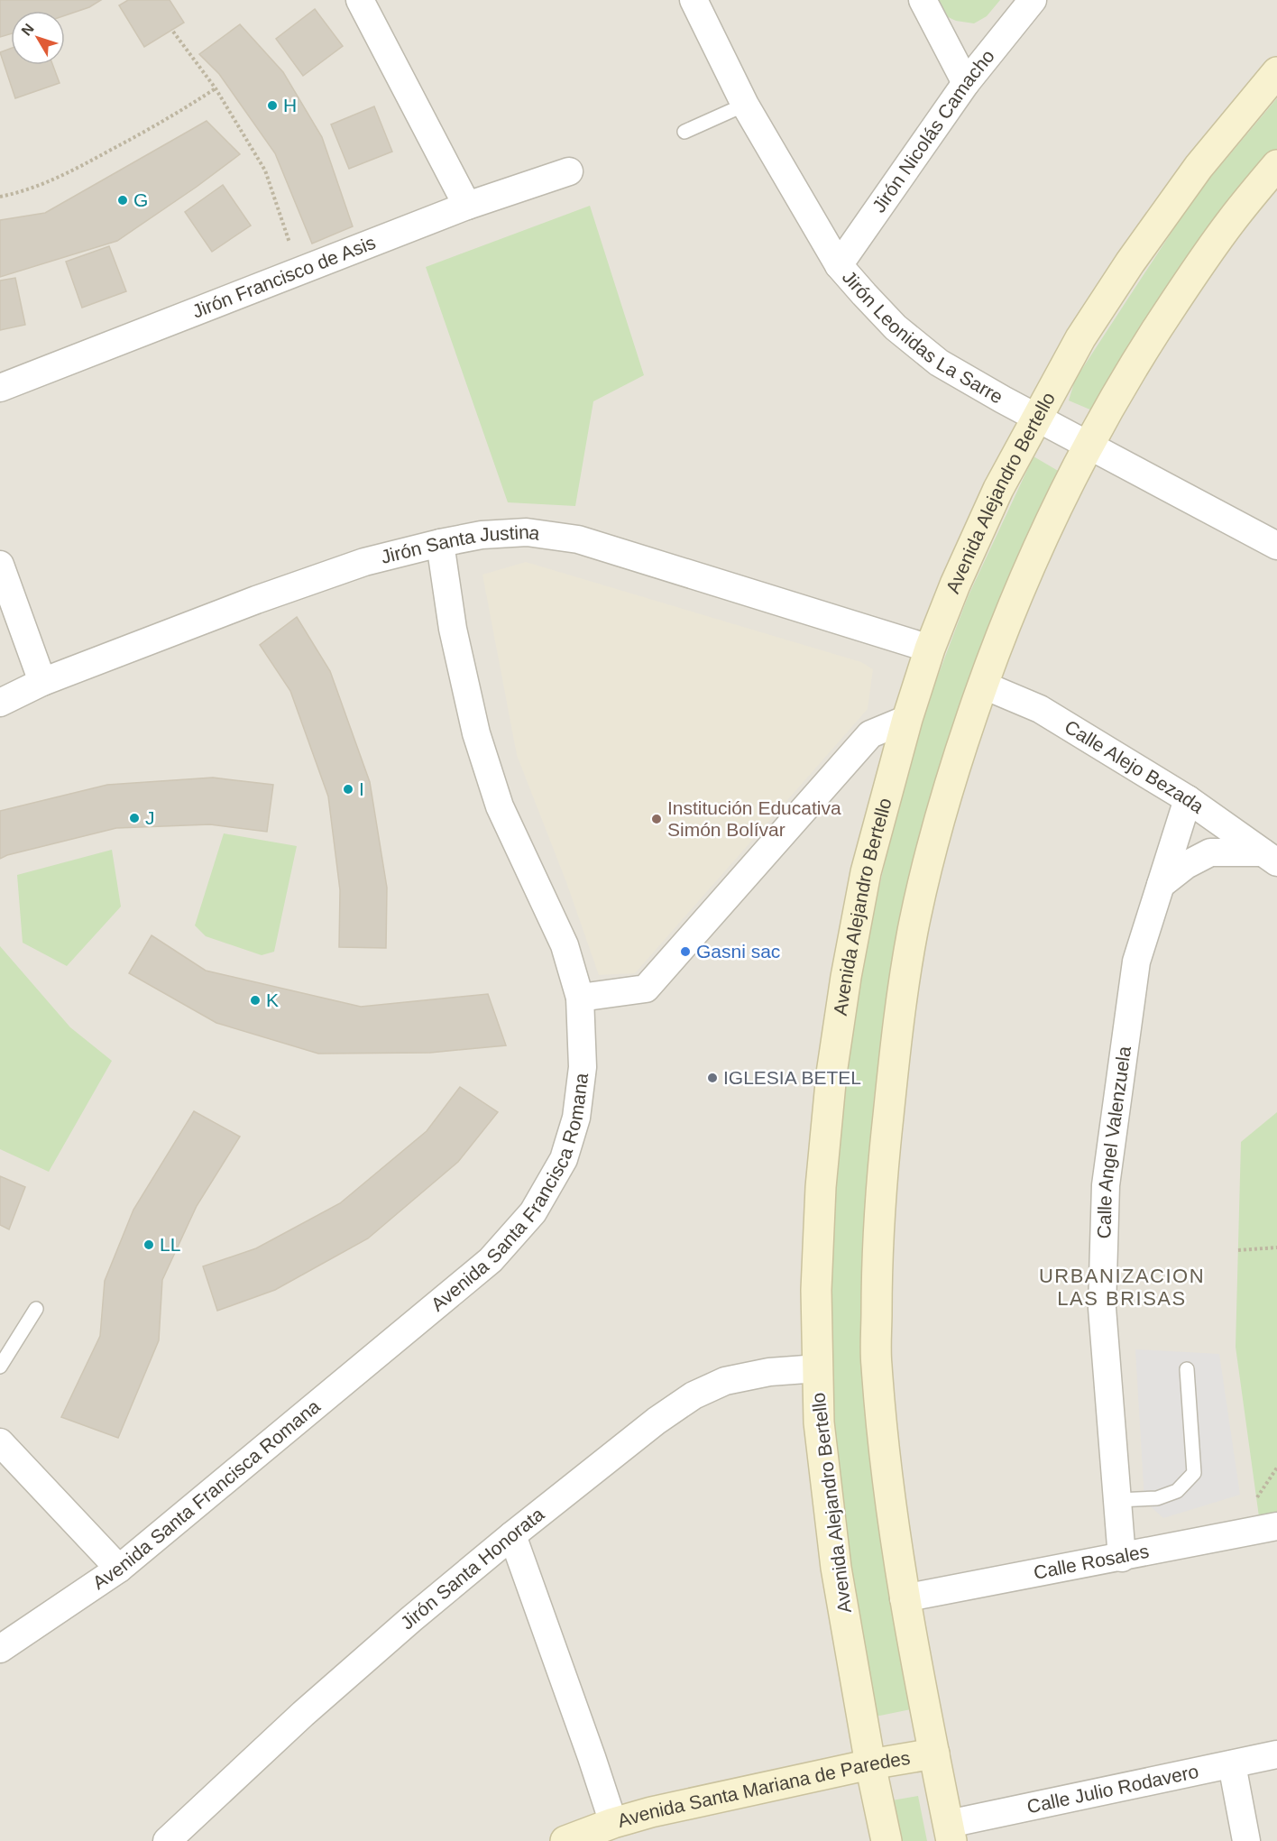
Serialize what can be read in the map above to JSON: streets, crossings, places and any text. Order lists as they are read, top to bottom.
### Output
{
  "streets": {
    "main road": ["Avenida Alejandro Bertello", "Avenida Santa Mariana de Paredes"],
    "street": [
      "Jirón Nicolás Camacho",
      "Jirón Francisco de Asis",
      "Jirón Leonidas La Sarre",
      "Jirón Santa Justina",
      "Calle Alejo Bezada",
      "Calle Angel Valenzuela",
      "Avenida Santa Francisca Romana",
      "Calle Rosales",
      "Jirón Santa Honorata",
      "Calle Julio Rodavero"
    ]
  },
  "crossings": [
    ["Jirón Nicolás Camacho", "Jirón Leonidas La Sarre"],
    ["Jirón Leonidas La Sarre", "Avenida Alejandro Bertello"],
    ["Avenida Alejandro Bertello", "Jirón Santa Justina"],
    ["Avenida Alejandro Bertello", "Jirón Santa Honorata"],
    ["Avenida Alejandro Bertello", "Avenida Santa Mariana de Paredes"],
    ["Jirón Santa Justina", "Avenida Santa Francisca Romana"],
    ["Calle Alejo Bezada", "Calle Angel Valenzuela"],
    ["Calle Angel Valenzuela", "Calle Rosales"]
  ],
  "districts": ["URBANIZACION LAS BRISAS"],
  "places": [
    "H",
    "G",
    "I",
    "J",
    "Institución Educativa Simón Bolívar",
    "Gasni sac",
    "K",
    "IGLESIA BETEL",
    "LL"
  ],
  "north": "top left"
}
